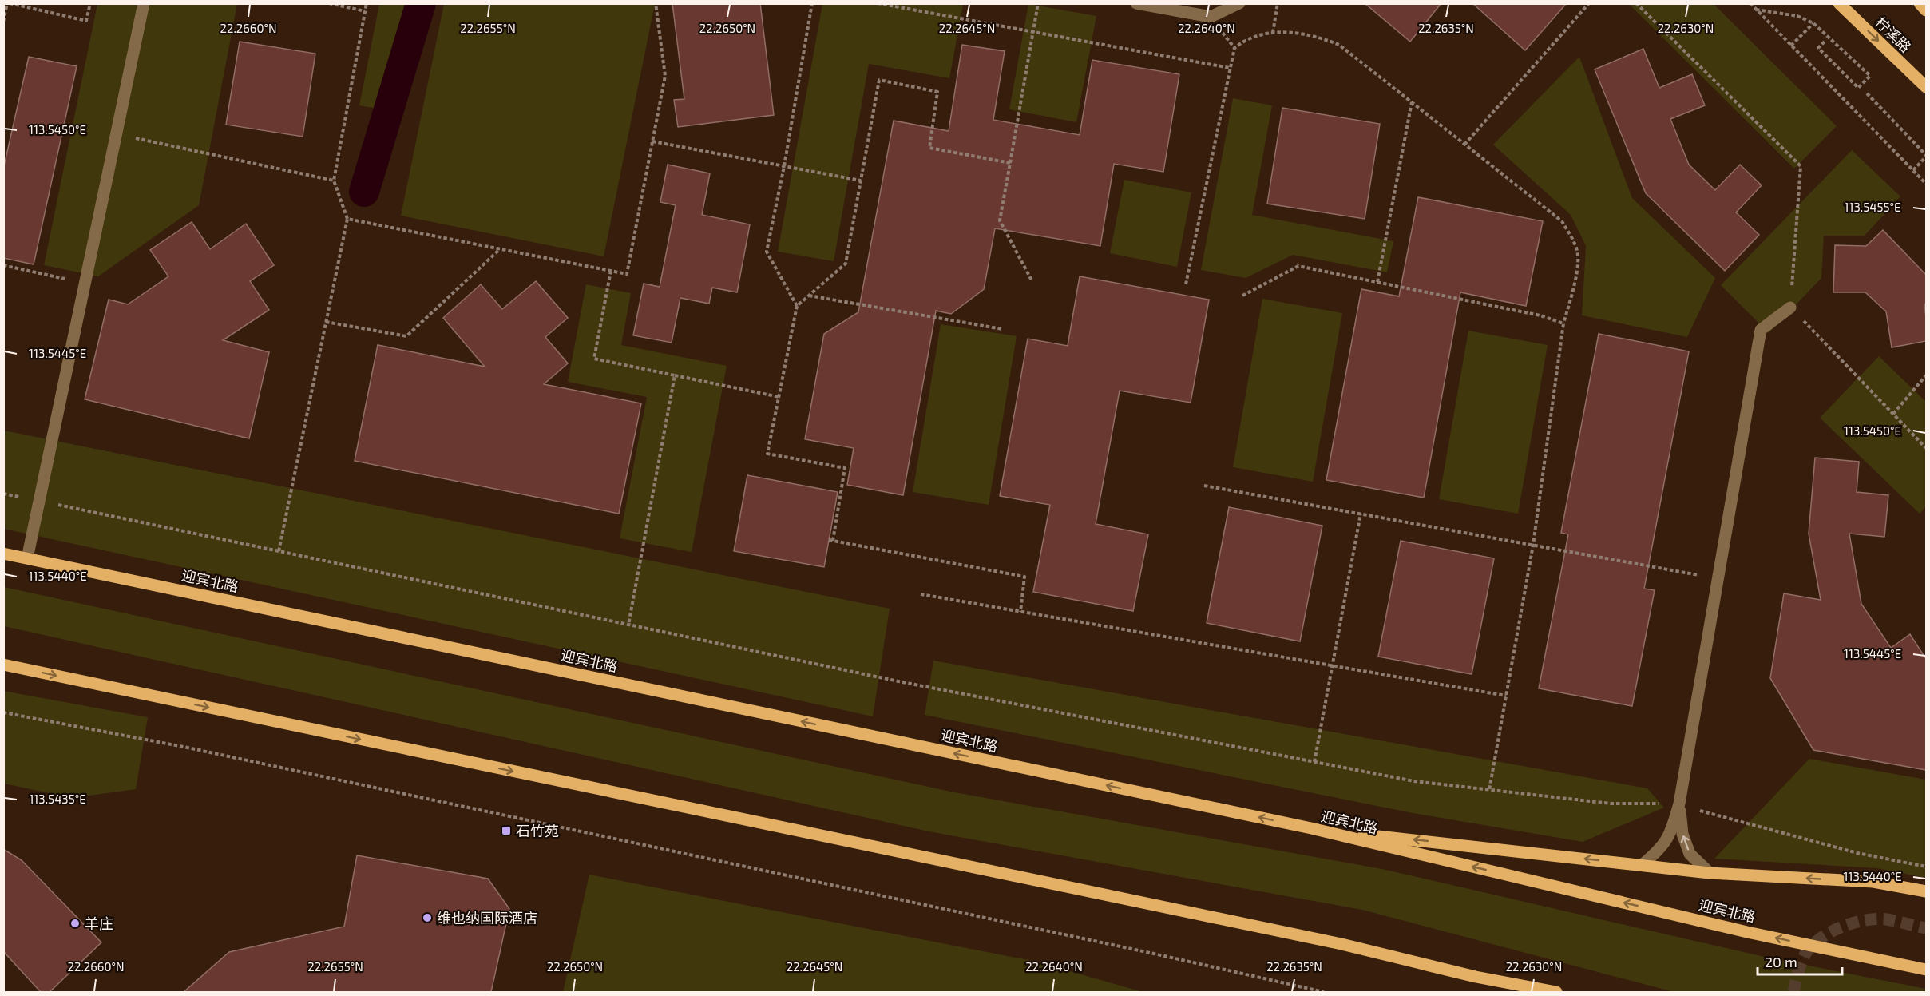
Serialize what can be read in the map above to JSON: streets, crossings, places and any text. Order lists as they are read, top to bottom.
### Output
{
  "streets": {
    "main road": ["柠溪路", "迎宾北路"]
  },
  "one_way": ["柠溪路"],
  "places": {
    "transit": ["石竹苑"],
    "other": ["维也纳国际酒店", "羊庄"]
  },
  "scale_bar": "20 m",
  "coordinates": [
    "22.2660°N",
    "22.2655°N",
    "22.2650°N",
    "22.2645°N",
    "22.2640°N",
    "22.2635°N",
    "22.2630°N",
    "113.5450°E",
    "113.5455°E",
    "113.5445°E",
    "113.5440°E",
    "113.5435°E"
  ]
}
